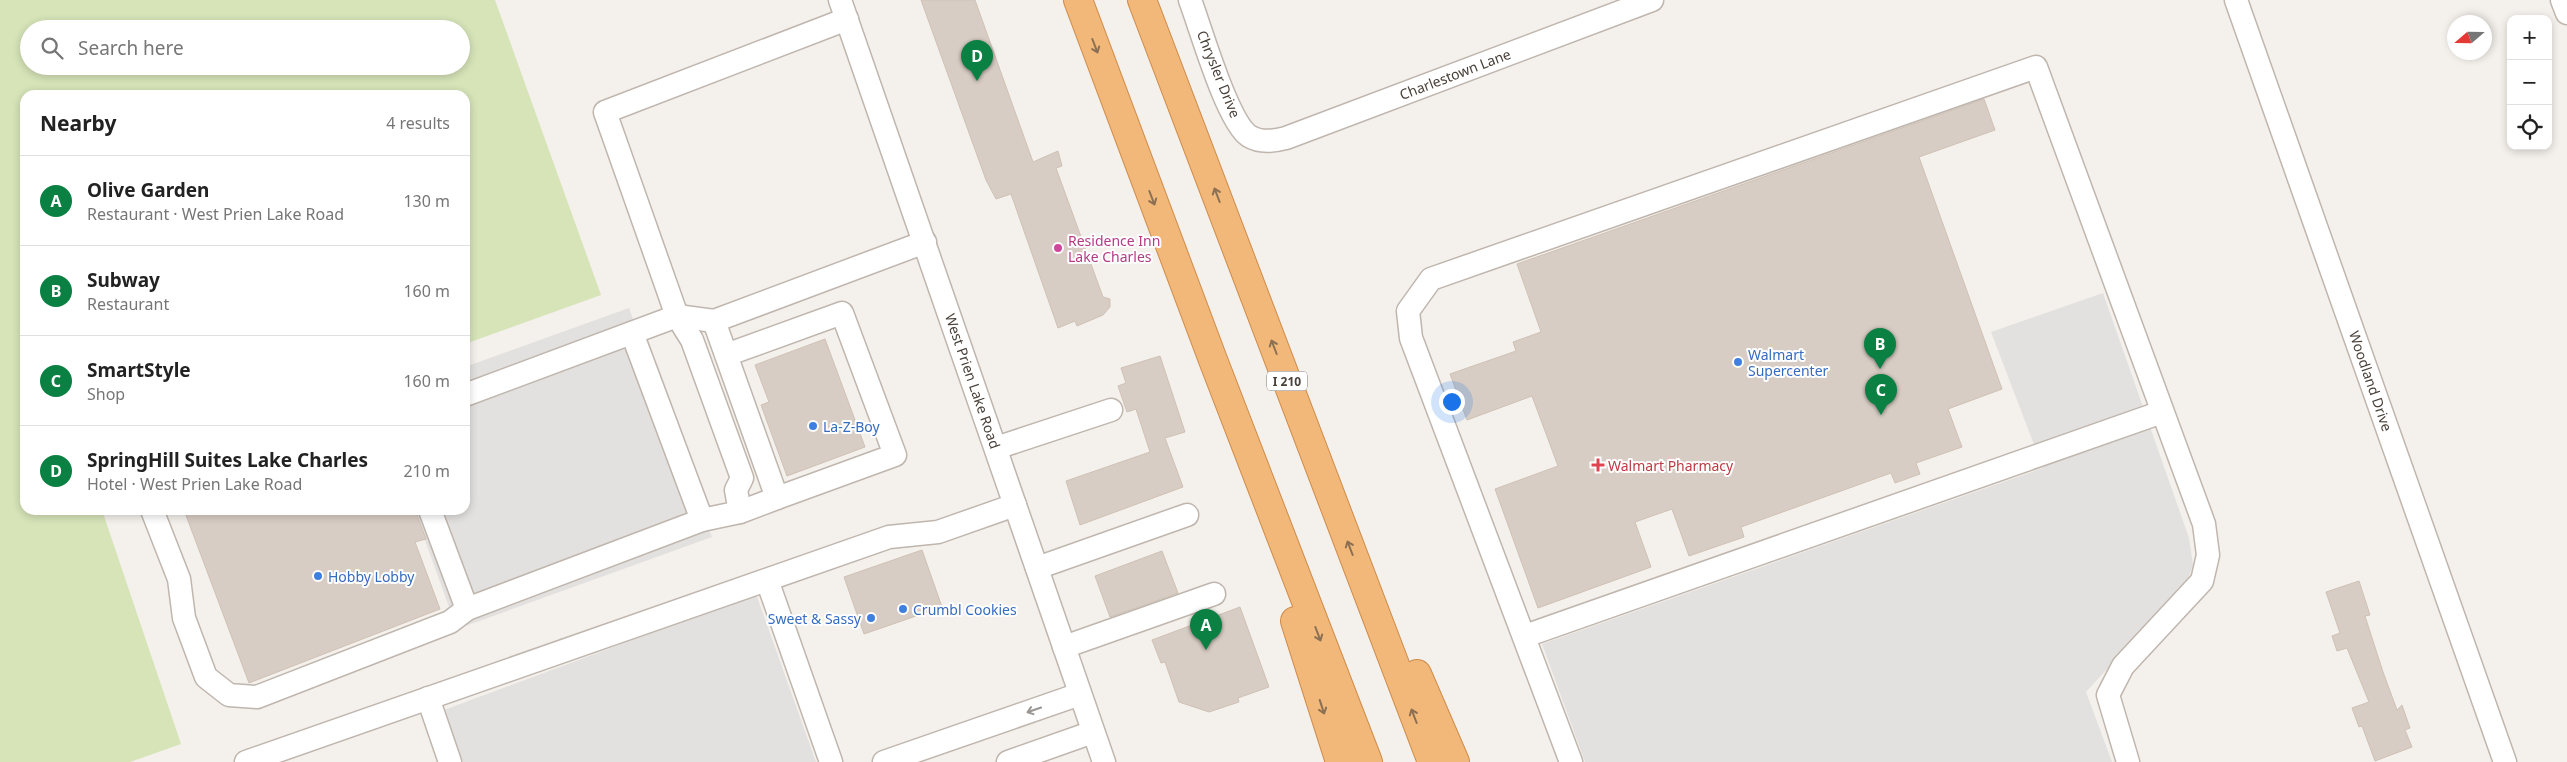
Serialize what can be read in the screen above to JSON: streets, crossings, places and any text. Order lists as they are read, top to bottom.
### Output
{
  "streets": {
    "highway": ["I 210"],
    "street": [
      "Chrysler Drive",
      "Charlestown Lane",
      "West Prien Lake Road",
      "Woodland Drive"
    ]
  },
  "crossings": [
    ["Chrysler Drive", "Charlestown Lane"]
  ],
  "places": {
    "other": [
      "Residence Inn Lake Charles",
      "Walmart Supercenter",
      "La-Z-Boy",
      "Hobby Lobby",
      "Crumbl Cookies",
      "Sweet & Sassy"
    ],
    "health": ["Walmart Pharmacy"]
  },
  "north": "left",
  "page": {
    "map_buttons": ["+", "−"],
    "search": "Search here",
    "pins": [
      "D",
      "B",
      "C",
      "A"
    ],
    "heading": ["Nearby", "4 results"],
    "list": [
      {
        "mark": "A",
        "name": "Olive Garden",
        "note": "Restaurant · West Prien Lake Road",
        "value": "130 m"
      },
      {
        "mark": "B",
        "name": "Subway",
        "note": "Restaurant",
        "value": "160 m"
      },
      {
        "mark": "C",
        "name": "SmartStyle",
        "note": "Shop",
        "value": "160 m"
      },
      {
        "mark": "D",
        "name": "SpringHill Suites Lake Charles",
        "note": "Hotel · West Prien Lake Road",
        "value": "210 m"
      }
    ]
  }
}
